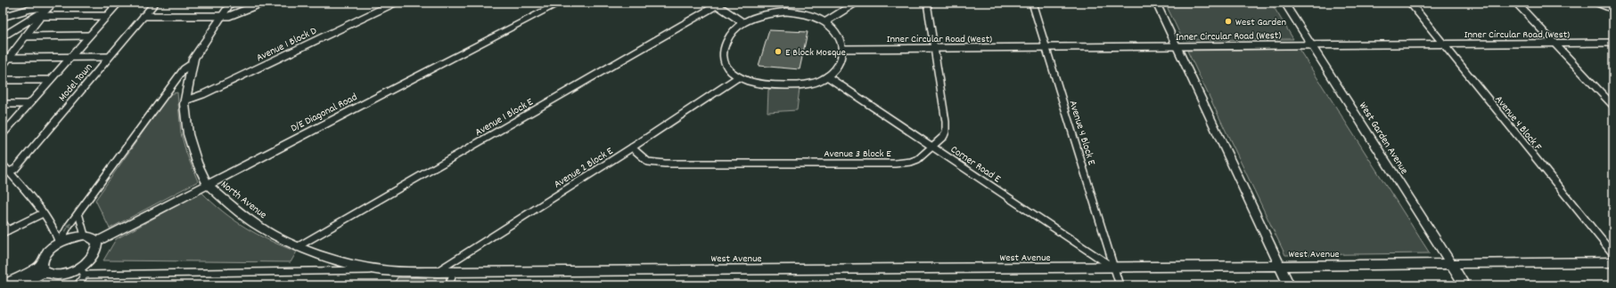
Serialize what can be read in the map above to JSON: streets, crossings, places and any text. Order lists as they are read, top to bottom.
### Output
{
  "streets": {
    "street": [
      "Inner Circular Road (West)",
      "Avenue 1 Block D",
      "Model Town",
      "D/E Diagonal Road",
      "Avenue 1 Block E",
      "Avenue 4 Block F",
      "Avenue 4 Block E",
      "West Garden Avenue",
      "Avenue 3 Block E",
      "Corner Road E",
      "Avenue 2 Block E",
      "North Avenue",
      "West Avenue"
    ]
  },
  "crossings": [
    ["Inner Circular Road (West)", "Avenue 4 Block F"],
    ["Inner Circular Road (West)", "Avenue 4 Block E"],
    ["Inner Circular Road (West)", "West Garden Avenue"],
    ["Inner Circular Road (West)", "Avenue 3 Block E"],
    ["Inner Circular Road (West)", "Corner Road E"],
    ["Inner Circular Road (West)", "Avenue 2 Block E"],
    ["Avenue 1 Block D", "North Avenue"],
    ["D/E Diagonal Road", "North Avenue"],
    ["Avenue 1 Block E", "North Avenue"],
    ["Avenue 4 Block F", "West Avenue"],
    ["Avenue 4 Block E", "Corner Road E"],
    ["Avenue 4 Block E", "West Avenue"],
    ["West Garden Avenue", "West Avenue"],
    ["Avenue 3 Block E", "Corner Road E"],
    ["Avenue 3 Block E", "Avenue 2 Block E"],
    ["Corner Road E", "Avenue 2 Block E"],
    ["Corner Road E", "West Avenue"],
    ["Avenue 2 Block E", "North Avenue"],
    ["Avenue 2 Block E", "West Avenue"],
    ["North Avenue", "West Avenue"]
  ],
  "places": ["West Garden", "E Block Mosque"]
}
